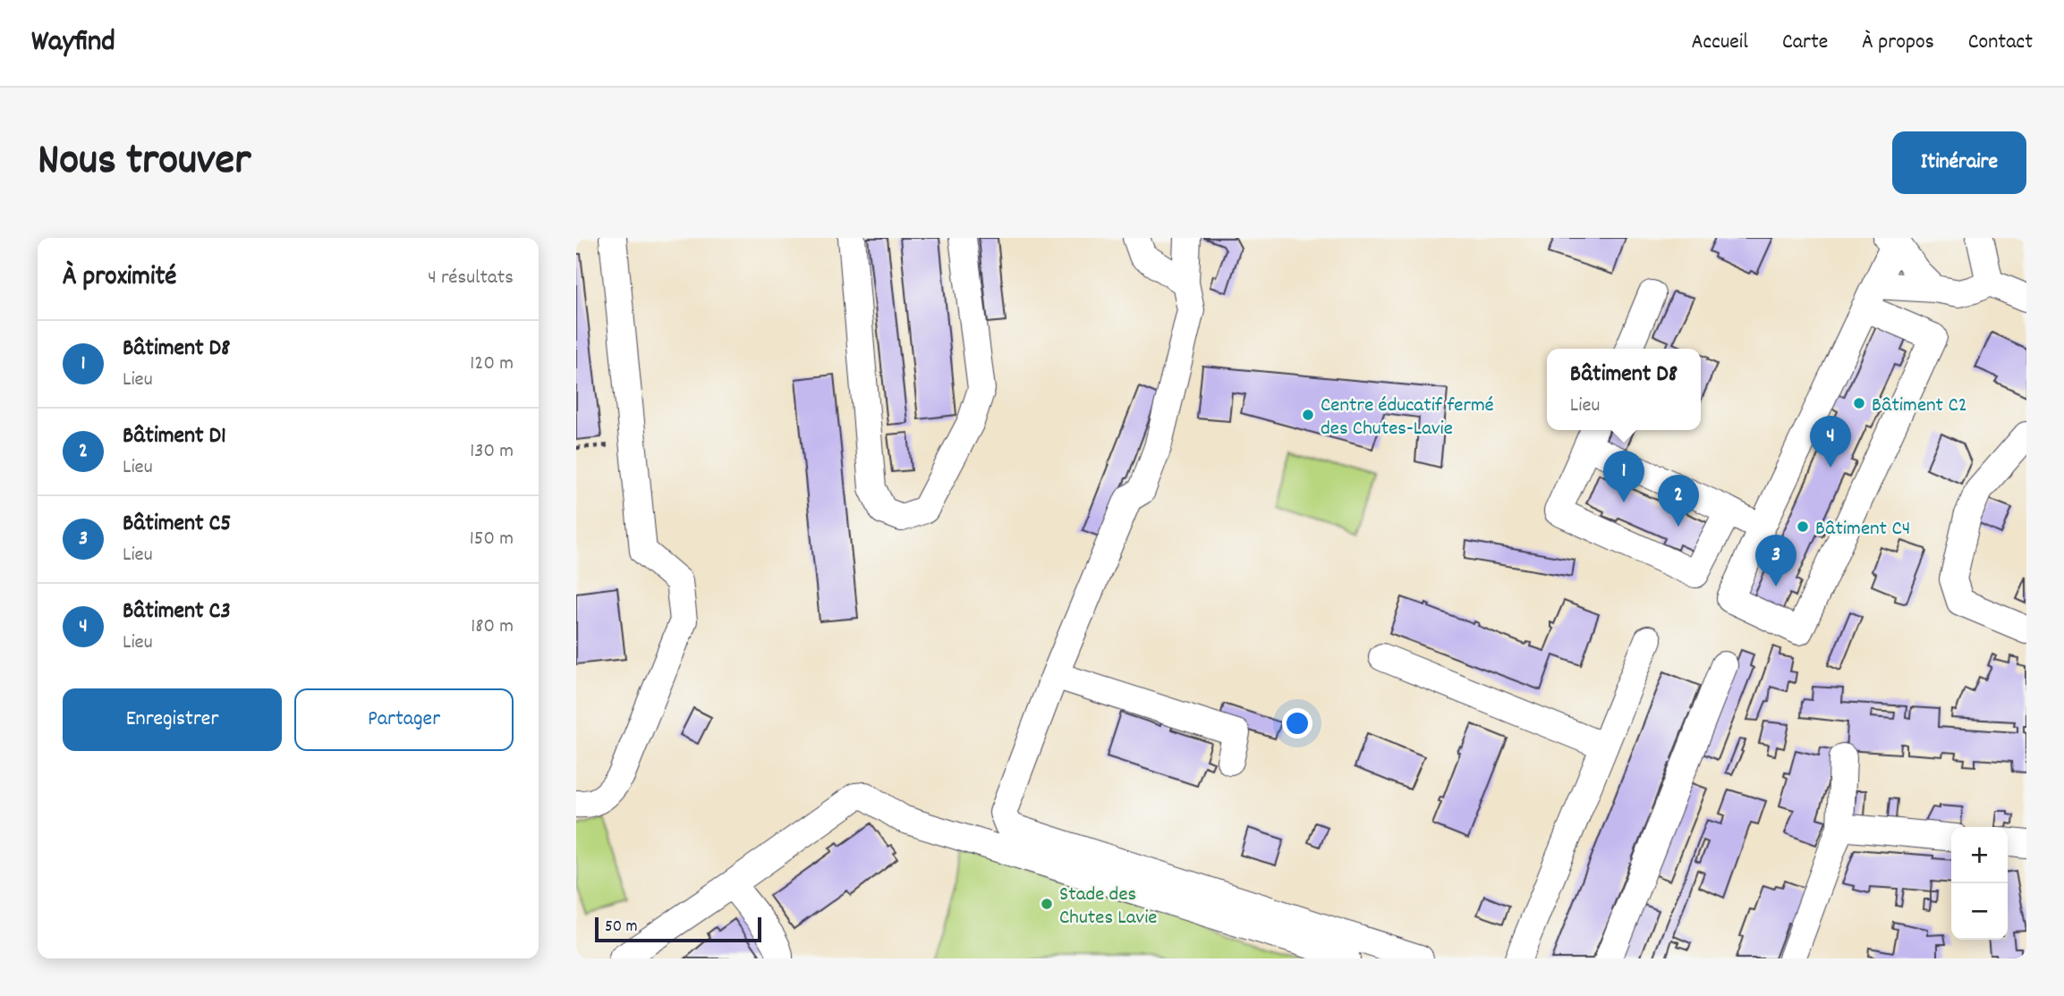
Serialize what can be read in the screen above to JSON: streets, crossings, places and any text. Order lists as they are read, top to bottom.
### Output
{
  "places": [
    "Bâtiment C2",
    "Centre éducatif fermé des Chutes-Lavie",
    "Bâtiment C4",
    "Stade des Chutes Lavie"
  ],
  "scale_bar": "50 m",
  "page": {
    "header": "Wayfind",
    "nav": [
      "Accueil",
      "Carte",
      "À propos",
      "Contact"
    ],
    "title": "Nous trouver",
    "buttons": [
      "Itinéraire",
      ["Enregistrer", "Partager"]
    ],
    "heading": ["À proximité", "4 résultats"],
    "list": [
      {
        "mark": "1",
        "name": "Bâtiment D8",
        "note": "Lieu",
        "value": "120 m"
      },
      {
        "mark": "2",
        "name": "Bâtiment D1",
        "note": "Lieu",
        "value": "130 m"
      },
      {
        "mark": "3",
        "name": "Bâtiment C5",
        "note": "Lieu",
        "value": "150 m"
      },
      {
        "mark": "4",
        "name": "Bâtiment C3",
        "note": "Lieu",
        "value": "180 m"
      }
    ],
    "popup": ["Bâtiment D8", "Lieu"],
    "pins": [
      "4",
      "1",
      "2",
      "3"
    ],
    "map_buttons": ["+", "−"],
    "scale": "50 m"
  }
}
